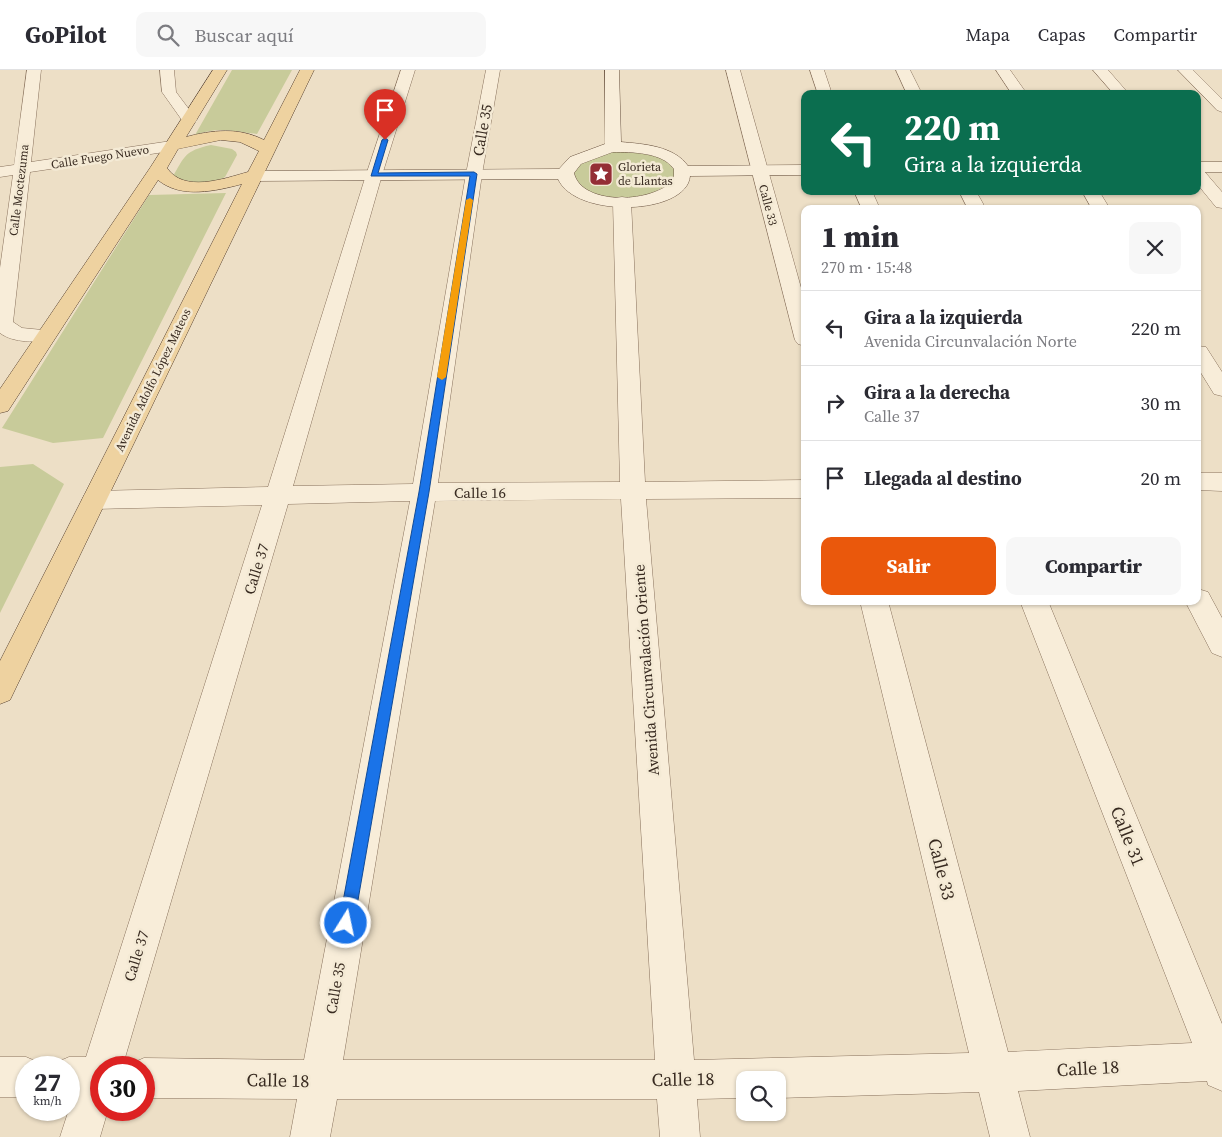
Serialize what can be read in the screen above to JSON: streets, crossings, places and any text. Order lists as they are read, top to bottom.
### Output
{
  "streets": {
    "main road": ["Avenida Adolfo López Mateos"],
    "street": [
      "Calle 35",
      "Calle Fuego Nuevo",
      "Calle Moctezuma",
      "Calle 33",
      "Calle 16",
      "Calle 37",
      "Avenida Circunvalación Oriente",
      "Calle 31",
      "Calle 18"
    ]
  },
  "crossings": [
    ["Calle 35", "Calle 16"],
    ["Calle 35", "Calle 18"],
    ["Calle Fuego Nuevo", "Calle Moctezuma"],
    ["Calle 33", "Calle 18"],
    ["Avenida Adolfo López Mateos", "Calle 16"],
    ["Calle 16", "Calle 37"],
    ["Calle 16", "Avenida Circunvalación Oriente"],
    ["Avenida Circunvalación Oriente", "Calle 18"],
    ["Calle 31", "Calle 18"]
  ],
  "places": {
    "place": ["Glorieta de Llantas"]
  },
  "page": {
    "header": "GoPilot",
    "search": "Buscar aquí",
    "nav": ["Mapa", "Capas", "Compartir"],
    "turn": ["220 m", "Gira a la izquierda"],
    "heading": ["1 min", "270 m · 15:48"],
    "list": [
      {
        "name": "Gira a la izquierda",
        "note": "Avenida Circunvalación Norte",
        "value": "220 m"
      },
      {
        "name": "Gira a la derecha",
        "note": "Calle 37",
        "value": "30 m"
      },
      {
        "name": "Llegada al destino",
        "value": "20 m"
      }
    ],
    "buttons": ["Salir", "Compartir"],
    "speed": "27 km/h",
    "limit": "30"
  }
}
